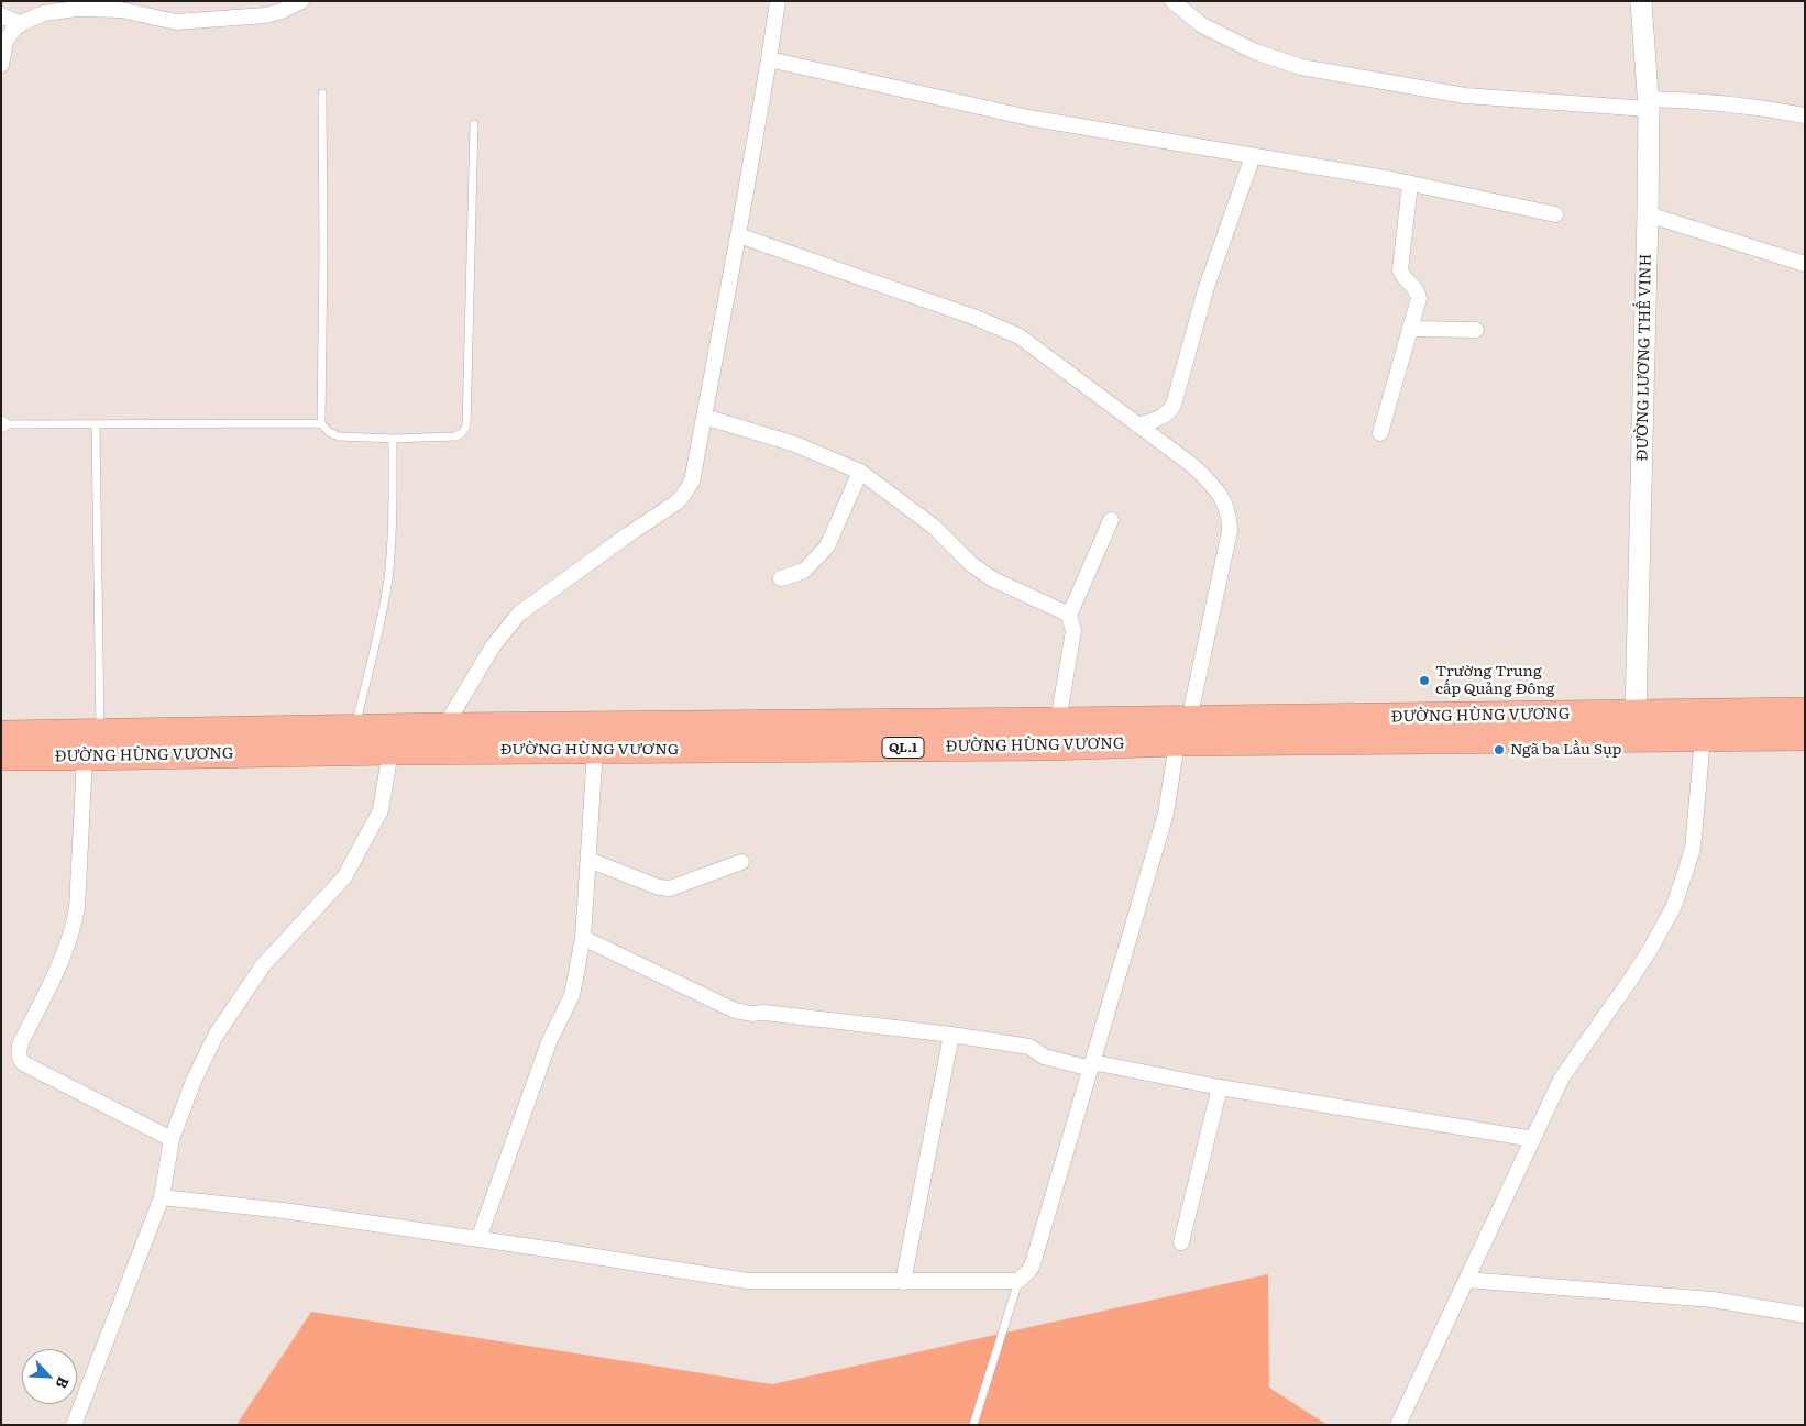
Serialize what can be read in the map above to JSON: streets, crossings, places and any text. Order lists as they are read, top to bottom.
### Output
{
  "streets": {
    "highway": ["ĐƯỜNG HÙNG VƯƠNG", "QL.1"],
    "street": ["ĐƯỜNG LƯƠNG THẾ VINH"]
  },
  "crossings": [
    ["ĐƯỜNG LƯƠNG THẾ VINH", "ĐƯỜNG HÙNG VƯƠNG"]
  ],
  "places": ["Trường Trung cấp Quảng Đông", "Ngã ba Lầu Sụp"],
  "north": "bottom right"
}
